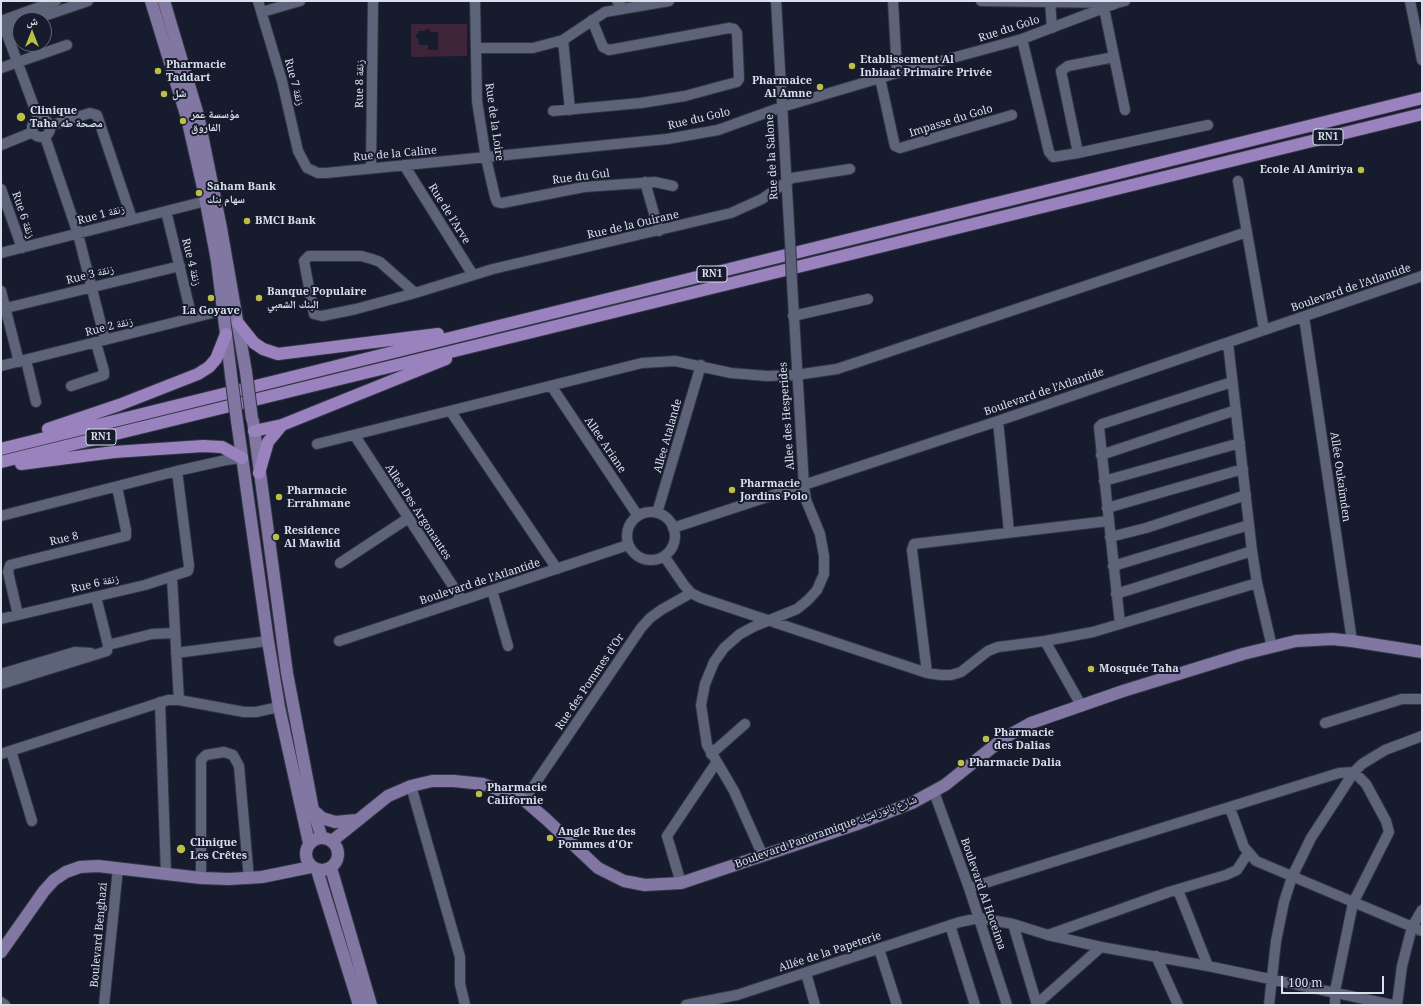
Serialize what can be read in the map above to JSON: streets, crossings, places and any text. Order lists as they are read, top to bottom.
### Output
{
  "streets": {
    "highway": ["RN1"],
    "main road": ["Boulevard Panoramique شارع بانوراميك"],
    "street": [
      "Rue du Golo",
      "Rue 7 زنقة",
      "Rue 8 زنقة",
      "Impasse du Golo",
      "Rue de la Loire",
      "Rue de la Caline",
      "Rue de la Salone",
      "Rue du Gul",
      "Rue de l'Arve",
      "Rue 6 زنقة",
      "Rue 1 زنقة",
      "Rue de la Ouirane",
      "Rue 4 زنقة",
      "Rue 3 زنقة",
      "Boulevard de l'Atlantide",
      "Rue 2 زنقة",
      "Allee des Hesperides",
      "Allee Atalande",
      "Allee Ariane",
      "Allée Oukaïmden",
      "Allee Des Argonautes",
      "Rue 8",
      "Rue des Pommes d'Or",
      "Boulevard Al Hoceima",
      "Boulevard Benghazi",
      "Allée de la Papeterie"
    ]
  },
  "crossings": [
    ["Rue du Golo", "Impasse du Golo"],
    ["Rue du Golo", "Rue de la Loire"],
    ["Rue du Golo", "Rue de la Caline"],
    ["Rue du Golo", "Rue de la Salone"],
    ["Rue 7 زنقة", "Rue de la Caline"],
    ["Rue 8 زنقة", "Rue de la Caline"],
    ["Rue de la Loire", "Rue de la Caline"],
    ["Rue de la Loire", "Rue du Gul"],
    ["Rue de la Caline", "Rue de l'Arve"],
    ["Rue de la Salone", "Rue de la Ouirane"],
    ["Rue de la Salone", "Allee des Hesperides"],
    ["Rue de l'Arve", "Rue de la Ouirane"],
    ["Rue 6 زنقة", "Rue 1 زنقة"],
    ["Rue 6 زنقة", "Rue 8"],
    ["Rue 1 زنقة", "Rue 4 زنقة"],
    ["Rue 4 زنقة", "Rue 3 زنقة"],
    ["Rue 4 زنقة", "Rue 2 زنقة"],
    ["Boulevard de l'Atlantide", "Allee des Hesperides"],
    ["Boulevard de l'Atlantide", "Allee Atalande"],
    ["Boulevard de l'Atlantide", "Allee Ariane"],
    ["Boulevard de l'Atlantide", "Allée Oukaïmden"],
    ["Boulevard de l'Atlantide", "Allee Des Argonautes"],
    ["Allee des Hesperides", "Boulevard Panoramique شارع بانوراميك"],
    ["Allee Atalande", "Allee Ariane"],
    ["Allée Oukaïmden", "Boulevard Panoramique شارع بانوراميك"],
    ["Rue des Pommes d'Or", "Boulevard Panoramique شارع بانوراميك"],
    ["Boulevard Panoramique شارع بانوراميك", "Boulevard Al Hoceima"],
    ["Boulevard Al Hoceima", "Allée de la Papeterie"]
  ],
  "places": [
    "Etablissement Al Inbiaat Primaire Privée",
    "Pharmacie Taddart",
    "Pharmaice Al Amne",
    "شل",
    "Clinique Taha مصحة طه",
    "مؤسسة عمر الفاروق",
    "Ecole Al Amiriya",
    "Saham Bank سهام بنك",
    "BMCI Bank",
    "La Goyave",
    "Banque Populaire البنك الشعبي",
    "Pharmacie Jordins Polo",
    "Pharmacie Errahmane",
    "Residence Al Mawlid",
    "Mosquée Taha",
    "Pharmacie des Dalias",
    "Pharmacie Dalia",
    "Pharmacie Californie",
    "Angle Rue des Pommes d'Or",
    "Clinique Les Crêtes"
  ],
  "scale_bar": "100 m",
  "north": "top"
}
